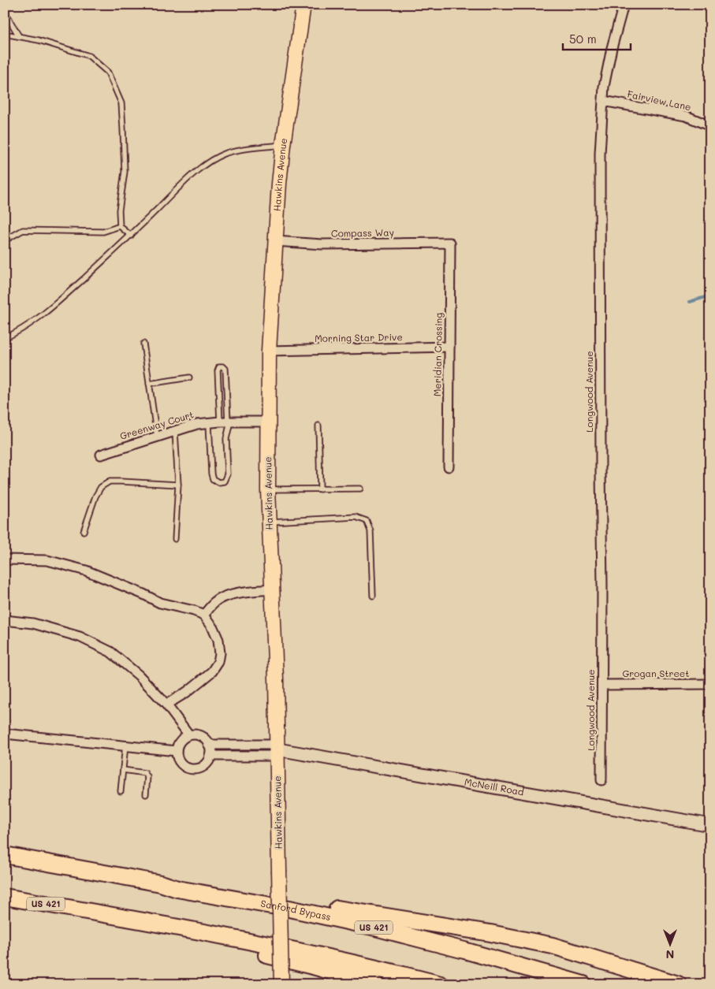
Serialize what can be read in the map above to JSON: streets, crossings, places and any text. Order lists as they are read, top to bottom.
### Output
{
  "streets": {
    "highway": ["US 421", "Sanford Bypass"],
    "main road": ["Hawkins Avenue"],
    "street": [
      "Fairview Lane",
      "Compass Way",
      "Morning Star Drive",
      "Meridian Crossing",
      "Longwood Avenue",
      "Greenway Court",
      "Grogan Street",
      "McNeill Road"
    ]
  },
  "crossings": [
    ["Fairview Lane", "Longwood Avenue"],
    ["Hawkins Avenue", "Compass Way"],
    ["Hawkins Avenue", "Morning Star Drive"],
    ["Hawkins Avenue", "Greenway Court"],
    ["Hawkins Avenue", "McNeill Road"],
    ["Compass Way", "Meridian Crossing"],
    ["Morning Star Drive", "Meridian Crossing"],
    ["Longwood Avenue", "Grogan Street"]
  ],
  "scale_bar": "50 m",
  "north": "bottom"
}
